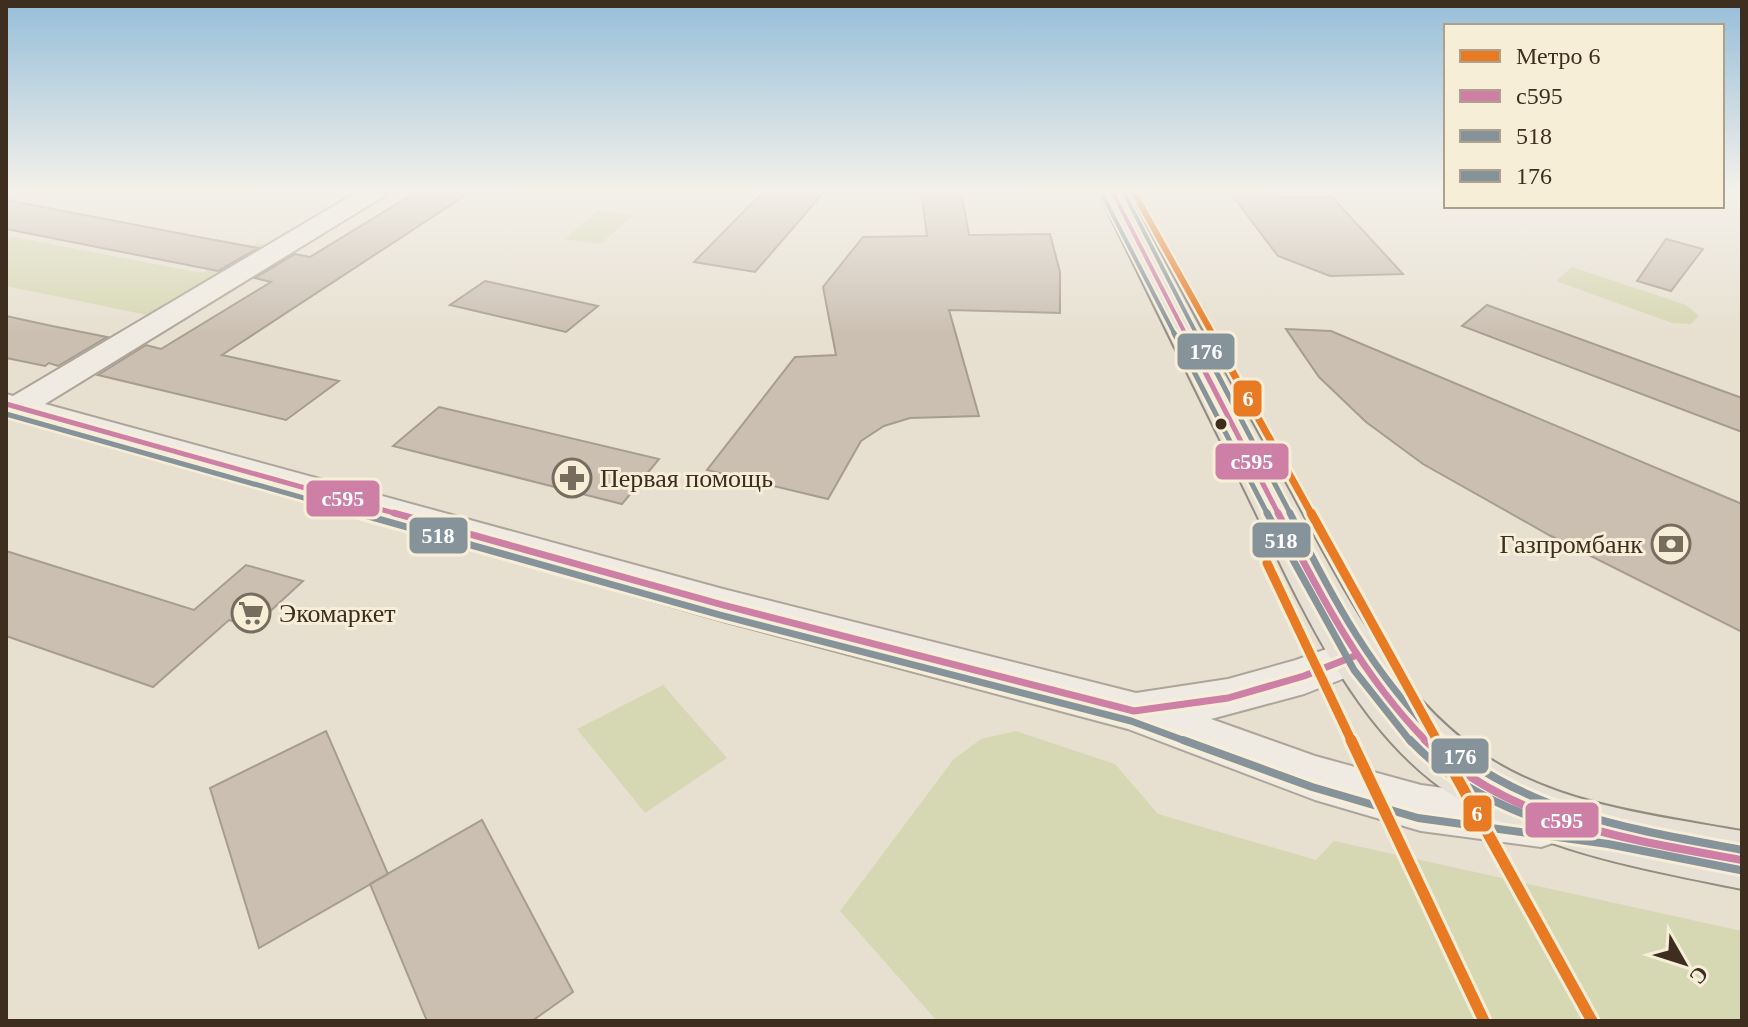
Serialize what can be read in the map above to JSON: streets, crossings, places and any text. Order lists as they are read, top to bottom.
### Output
{
  "places": {
    "pharmacy": ["Первая помощь"],
    "bank": ["Газпромбанк"],
    "supermarket": ["Экомаркет"]
  },
  "lines": [
    "metro line 6",
    "transit line с595",
    "transit line 518",
    "transit line 176"
  ],
  "legend": [
    "Метро 6",
    "с595",
    "518",
    "176"
  ],
  "north": "bottom right"
}
